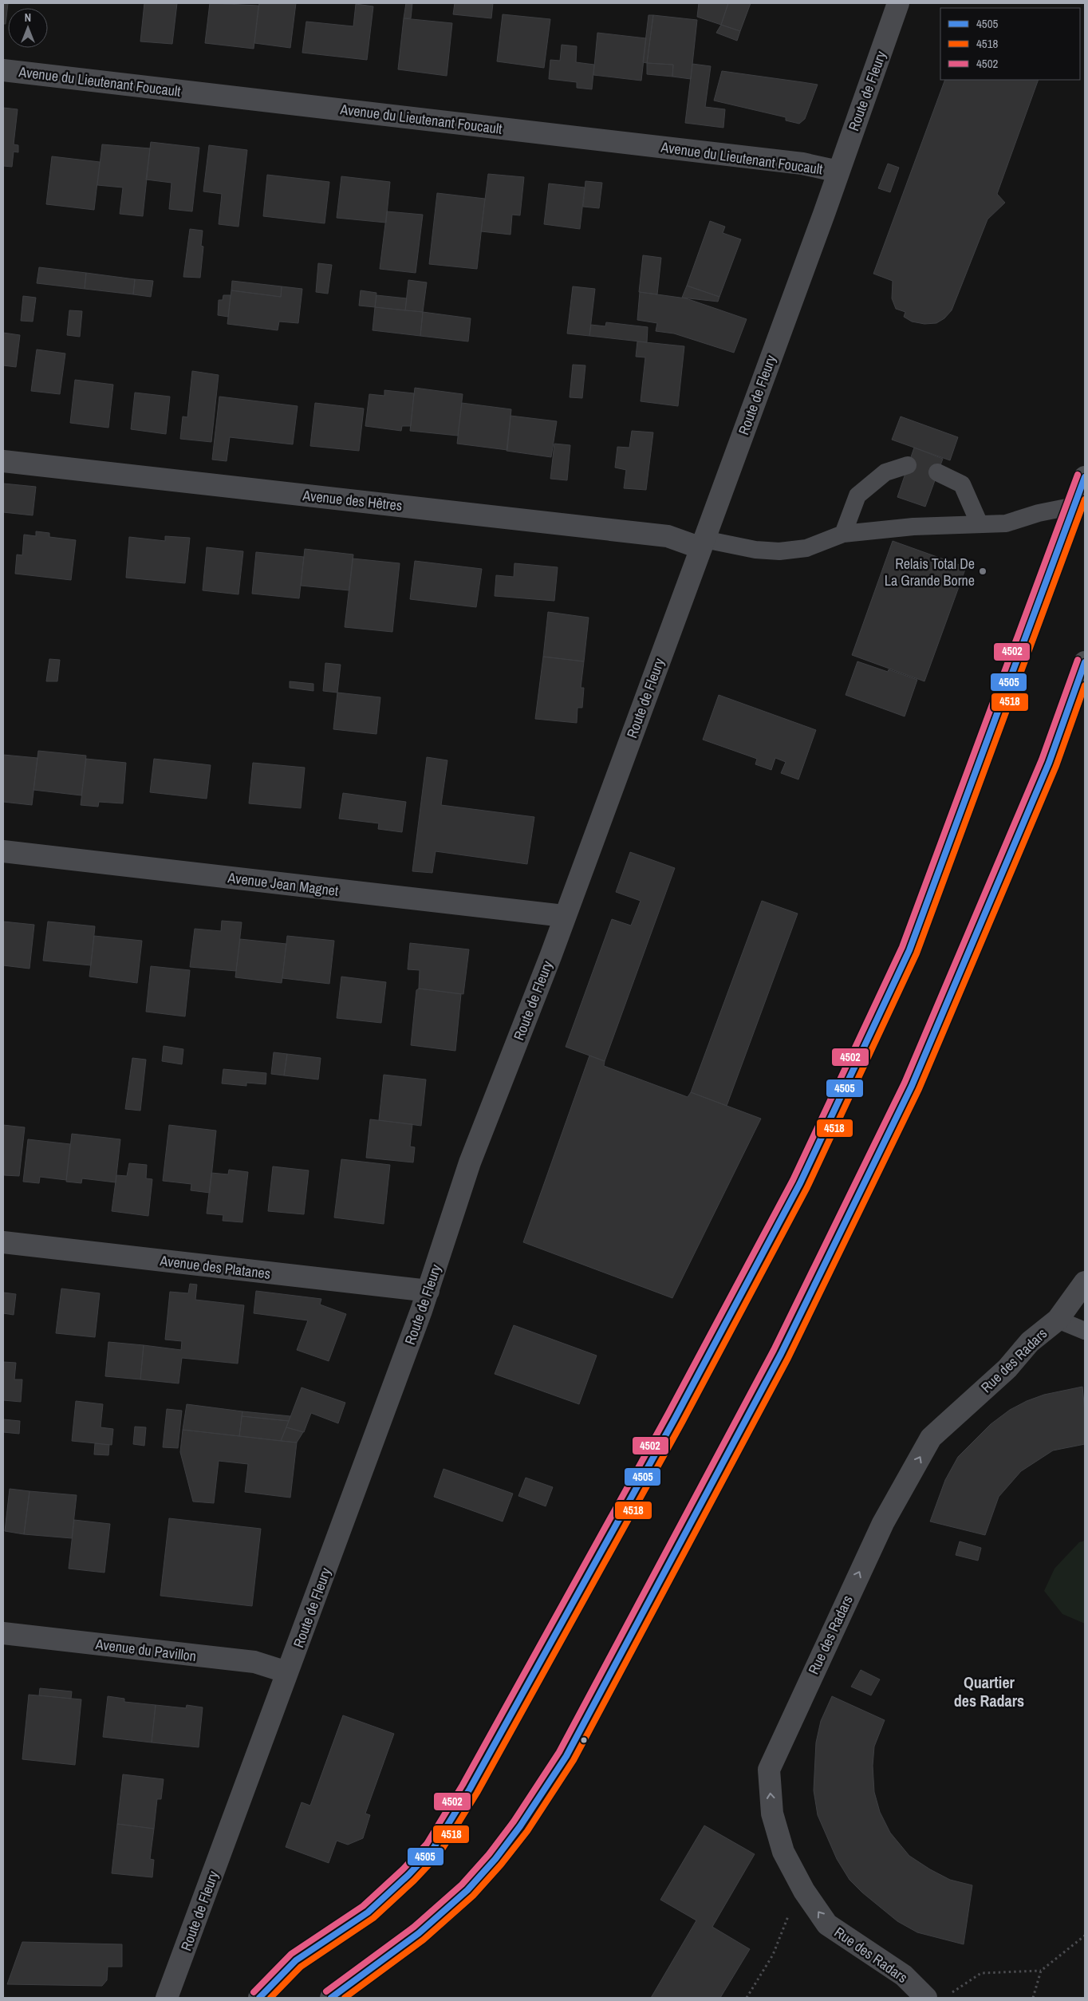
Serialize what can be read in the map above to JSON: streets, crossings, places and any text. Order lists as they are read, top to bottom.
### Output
{
  "streets": {
    "street": [
      "Avenue du Lieutenant Foucault",
      "Route de Fleury",
      "Avenue des Hêtres",
      "Avenue Jean Magnet",
      "Avenue des Platanes",
      "Rue des Radars",
      "Avenue du Pavillon"
    ]
  },
  "crossings": [
    ["Avenue du Lieutenant Foucault", "Route de Fleury"],
    ["Route de Fleury", "Avenue des Hêtres"],
    ["Route de Fleury", "Avenue Jean Magnet"],
    ["Route de Fleury", "Avenue des Platanes"],
    ["Route de Fleury", "Avenue du Pavillon"]
  ],
  "one_way": ["Rue des Radars"],
  "districts": ["Quartier des Radars"],
  "places": ["Relais Total De La Grande Borne"],
  "lines": ["transit line 4502", "transit line 4505", "transit line 4518"],
  "legend": ["4505", "4518", "4502"],
  "north": "top"
}
